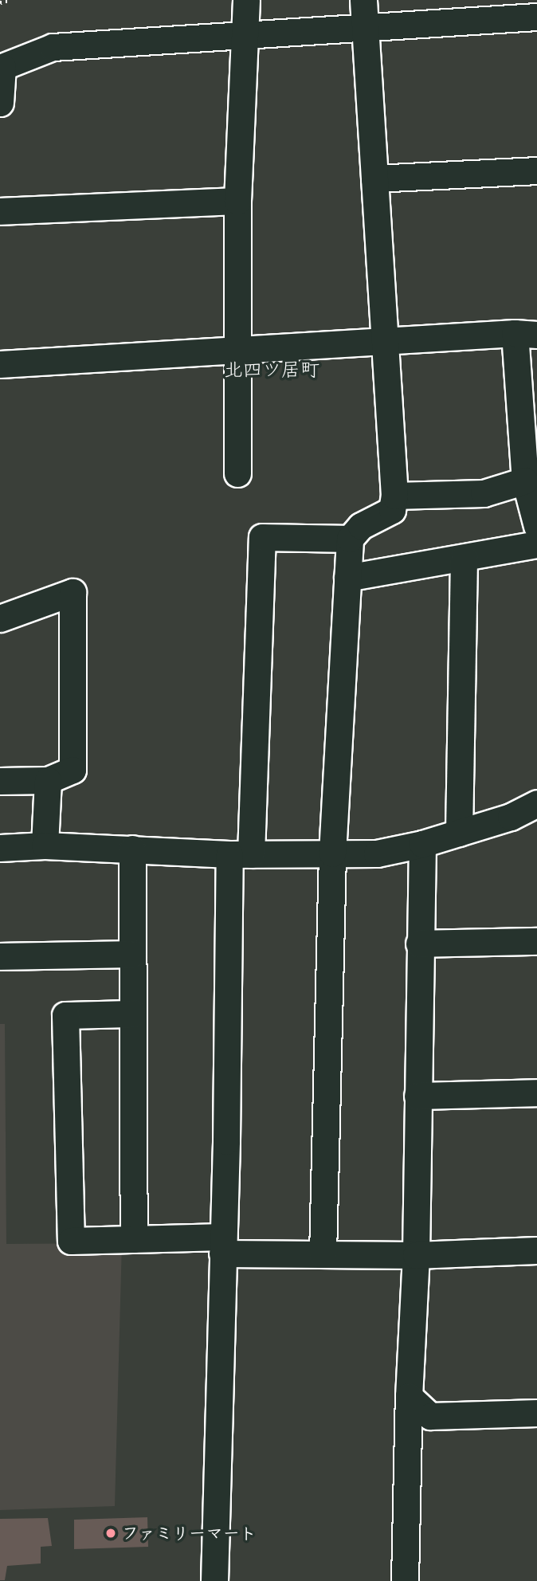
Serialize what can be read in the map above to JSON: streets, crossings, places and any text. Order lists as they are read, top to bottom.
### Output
{
  "districts": ["北四ツ居町"],
  "places": ["ファミリーマート"]
}
